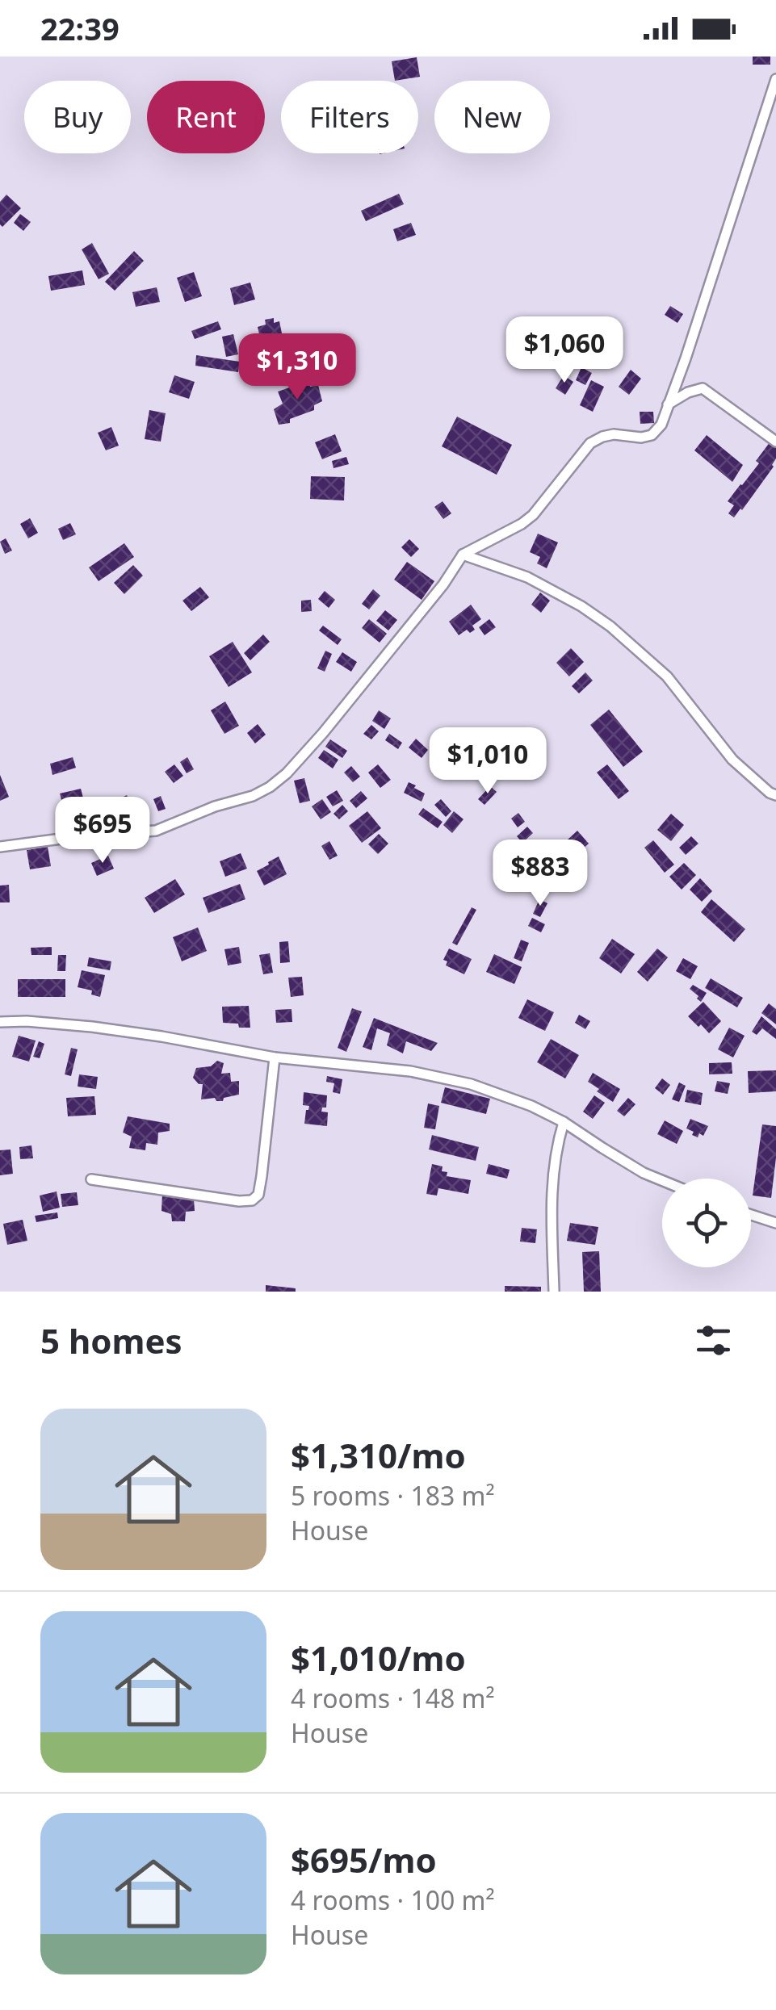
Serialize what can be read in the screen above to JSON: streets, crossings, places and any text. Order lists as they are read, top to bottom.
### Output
{
  "page": {
    "status": "22:39",
    "chip": [
      "Buy",
      "Rent",
      "Filters",
      "New"
    ],
    "price": [
      "$1,060",
      "$1,310",
      "$1,010",
      "$695",
      "$883"
    ],
    "heading": "5 homes",
    "list": [
      {
        "name": "$1,310/mo",
        "note": "5 rooms · 183 m² · House"
      },
      {
        "name": "$1,010/mo",
        "note": "4 rooms · 148 m² · House"
      },
      {
        "name": "$695/mo",
        "note": "4 rooms · 100 m² · House"
      }
    ]
  }
}
